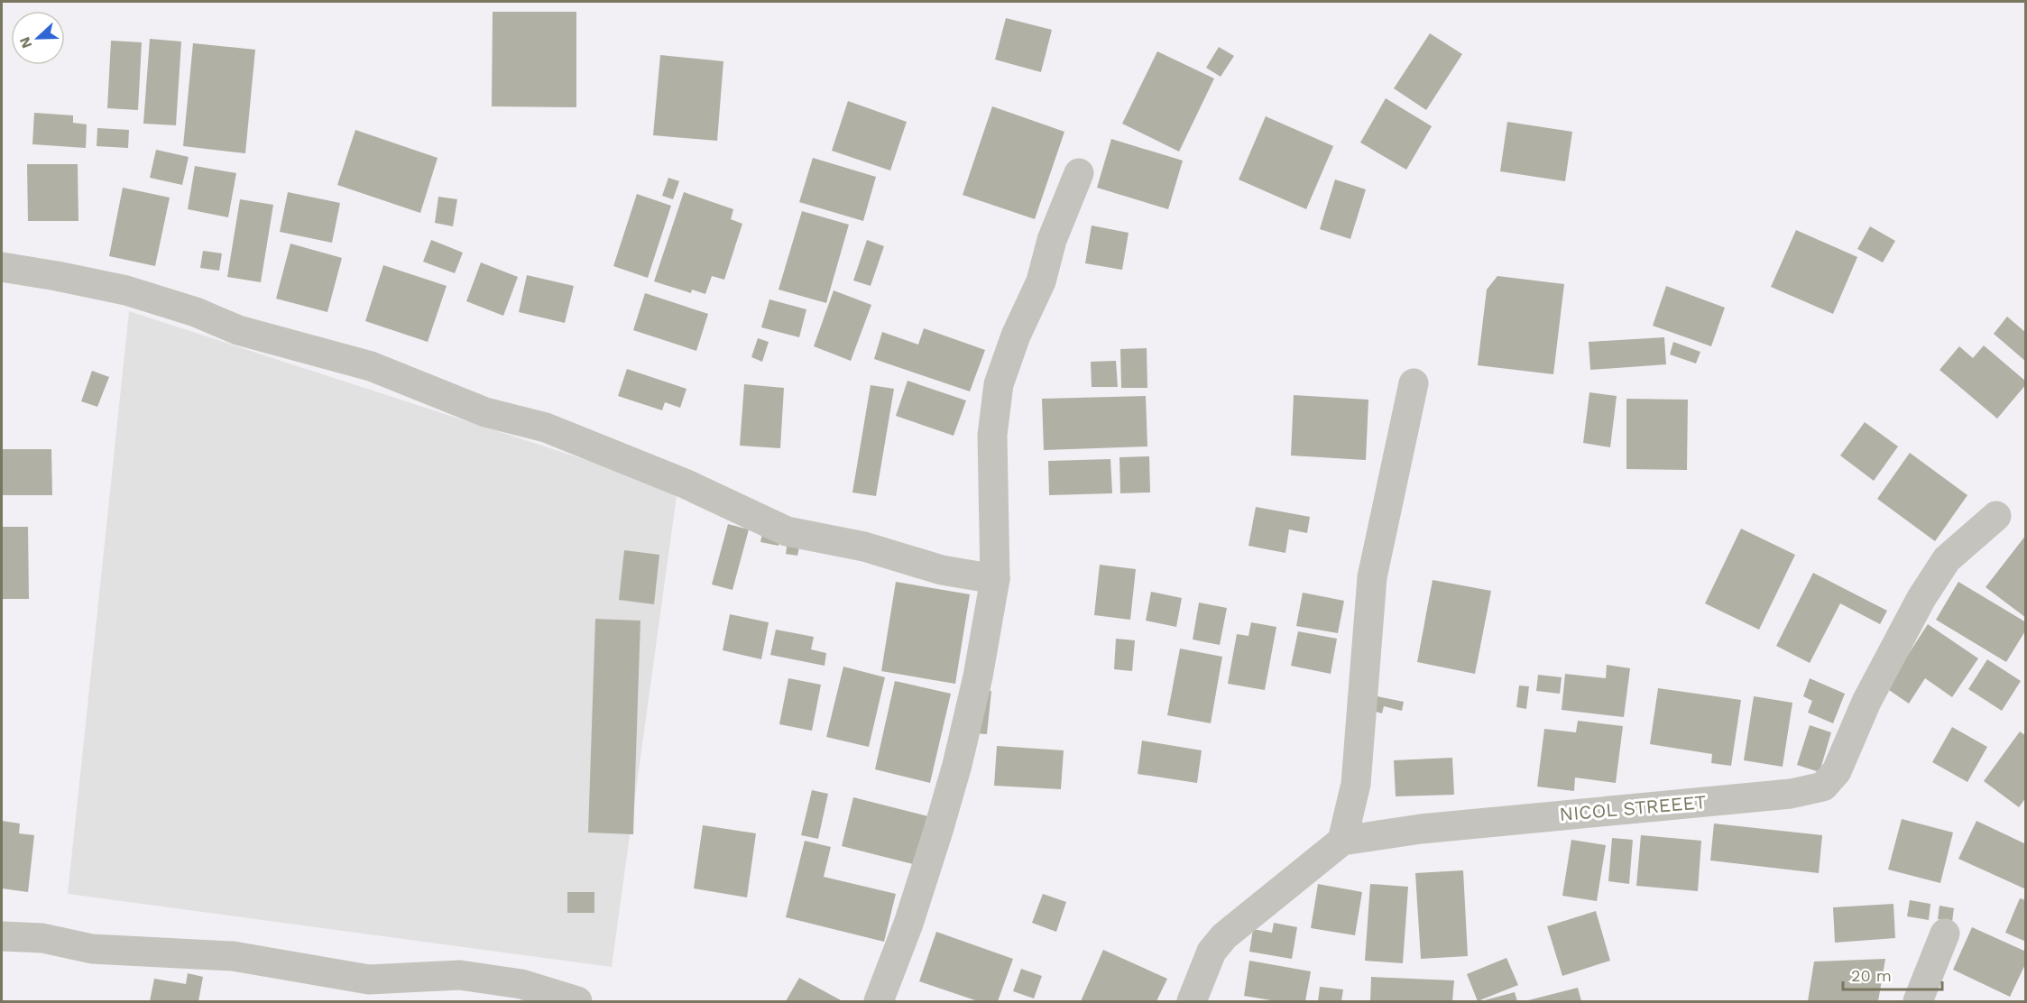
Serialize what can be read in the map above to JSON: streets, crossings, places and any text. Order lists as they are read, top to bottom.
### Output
{
  "streets": {
    "street": ["NICOL STREEET"]
  },
  "scale_bar": "20 m",
  "north": "left"
}
